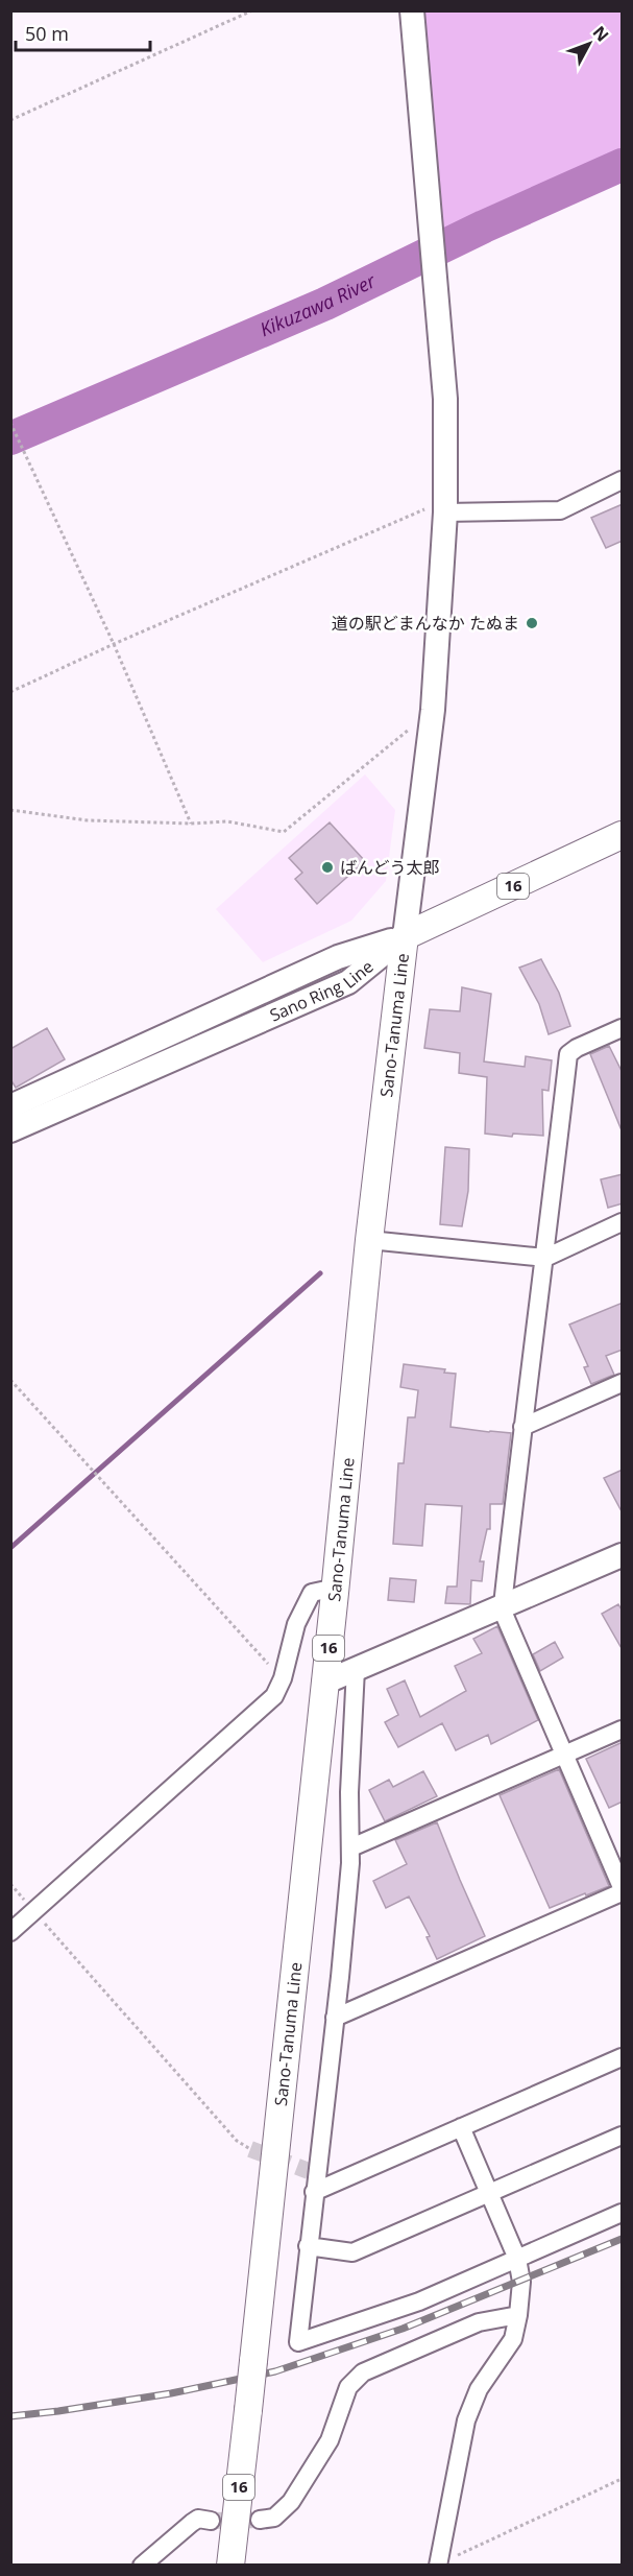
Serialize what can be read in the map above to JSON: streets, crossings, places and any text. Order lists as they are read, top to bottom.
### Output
{
  "streets": {
    "main road": ["16", "Sano-Tanuma Line"],
    "street": ["Sano Ring Line"]
  },
  "crossings": [
    ["Sano Ring Line", "Sano-Tanuma Line"]
  ],
  "water": ["Kikuzawa River"],
  "places": ["道の駅どまんなか たぬま", "ばんどう太郎"],
  "scale_bar": "50 m",
  "north": "top right"
}
